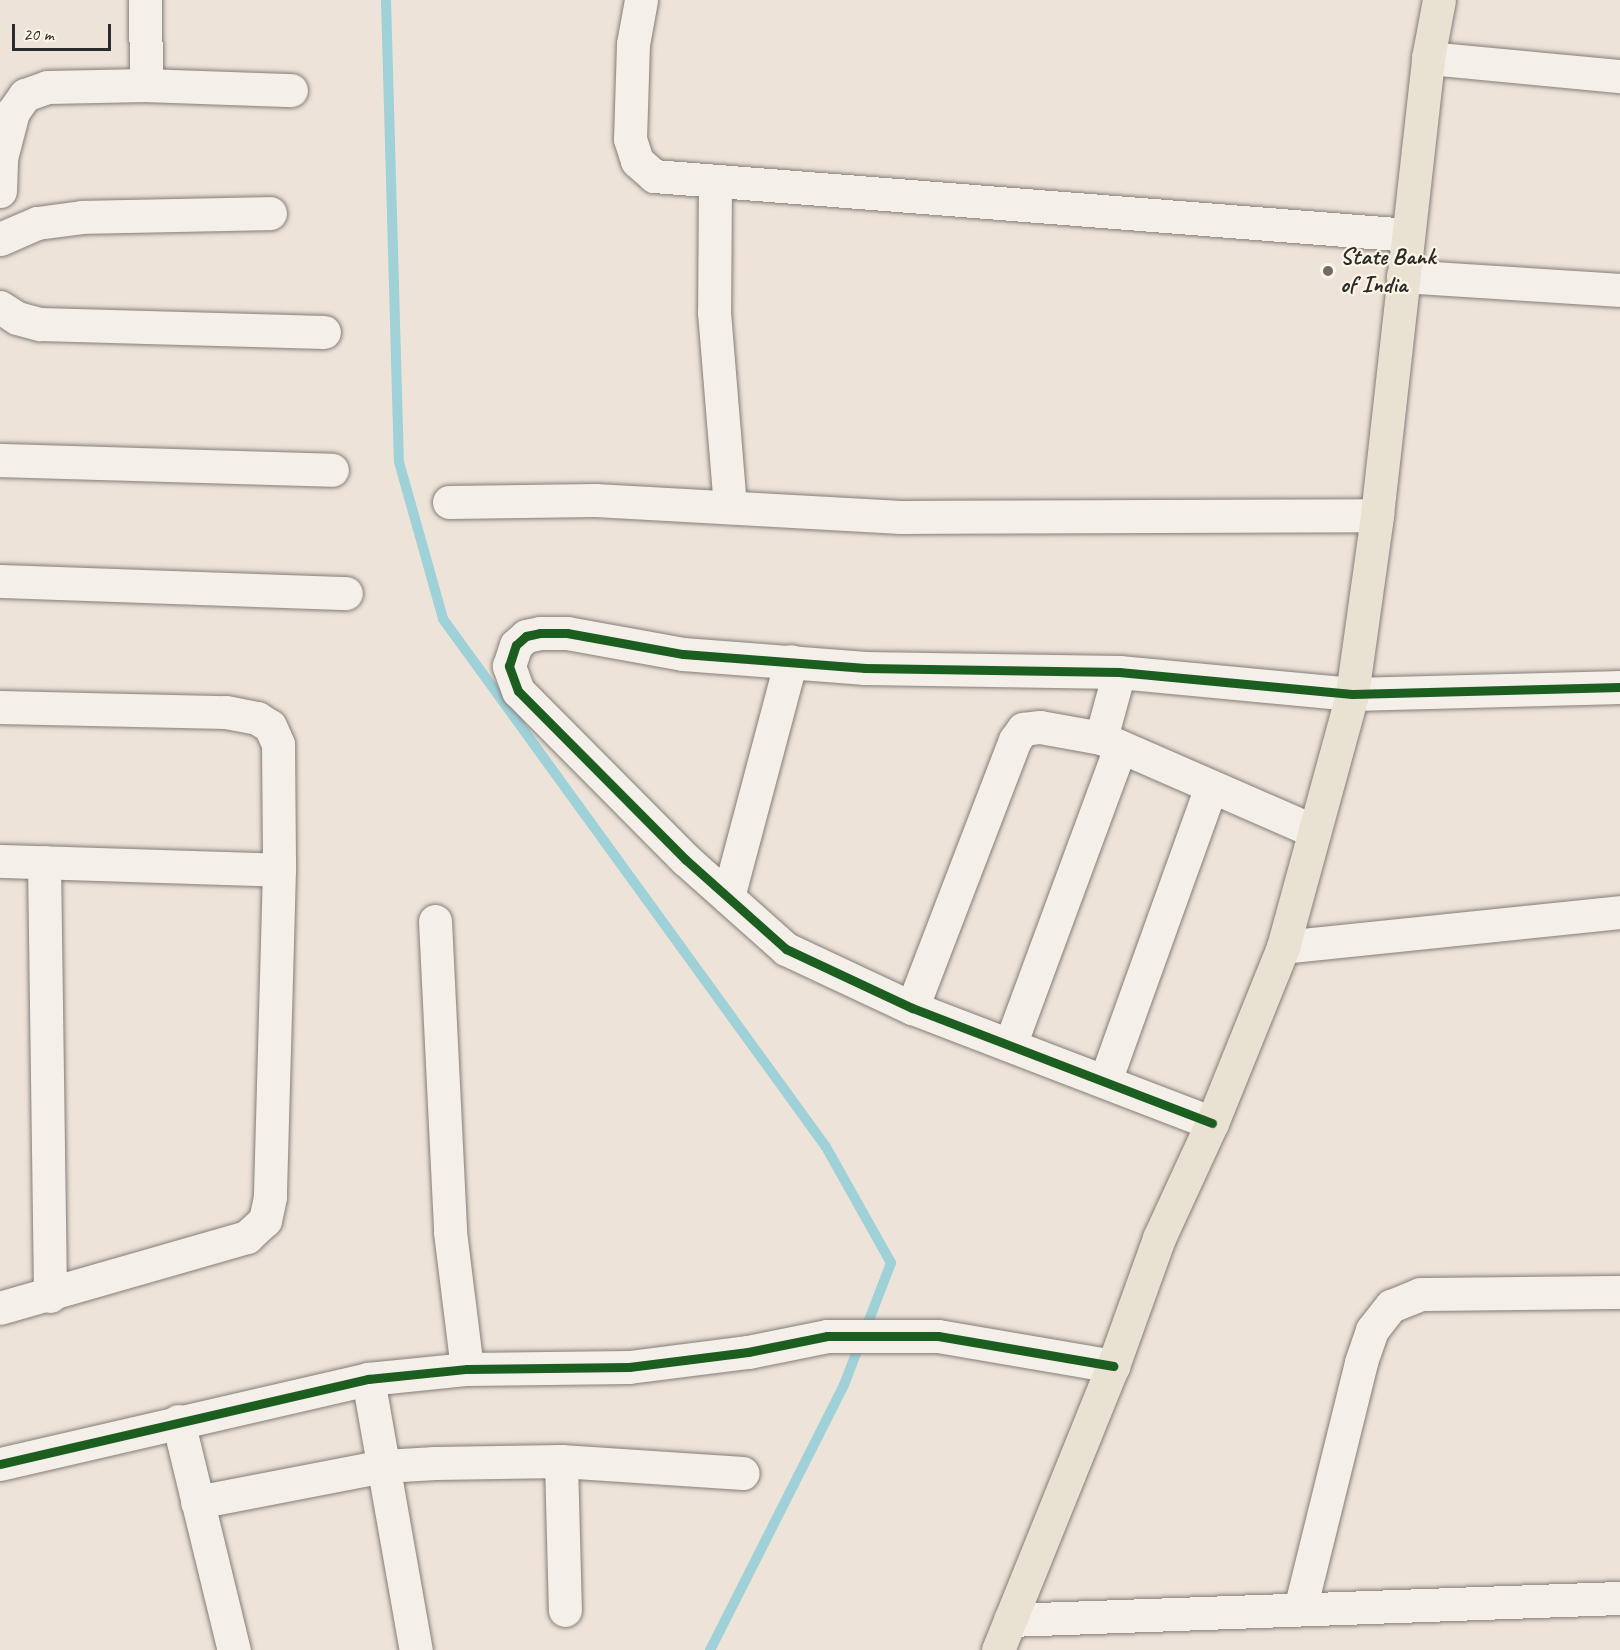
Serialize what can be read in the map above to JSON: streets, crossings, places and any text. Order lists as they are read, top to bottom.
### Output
{
  "places": ["State Bank of India"],
  "scale_bar": "20 m"
}
